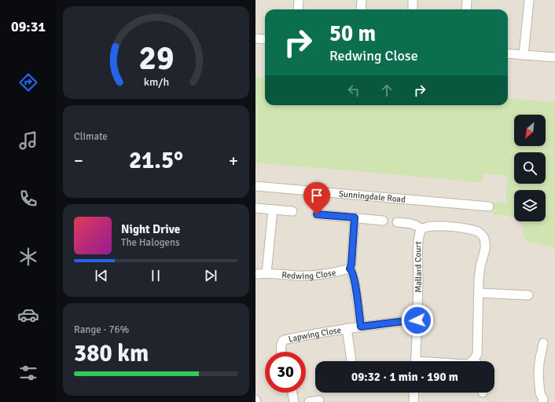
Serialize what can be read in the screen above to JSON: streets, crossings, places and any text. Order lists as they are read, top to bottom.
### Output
{
  "streets": {
    "street": [
      "Sunningdale Road",
      "Mallard Court",
      "Redwing Close",
      "Lapwing Close"
    ]
  },
  "crossings": [
    ["Mallard Court", "Lapwing Close"]
  ],
  "north": "bottom left",
  "page": {
    "tabs": "09:31",
    "turn": ["50 m", "Redwing Close"],
    "tile": [
      "Climate",
      ["Range · 76%", "380 km"]
    ],
    "heat": ["−", "21.5°", "+"],
    "song": ["Night Drive", "The Halogens"],
    "limit": "30",
    "trip": "09:32 · 1 min · 190 m",
    "gauge": ["29", "km/h"]
  }
}
